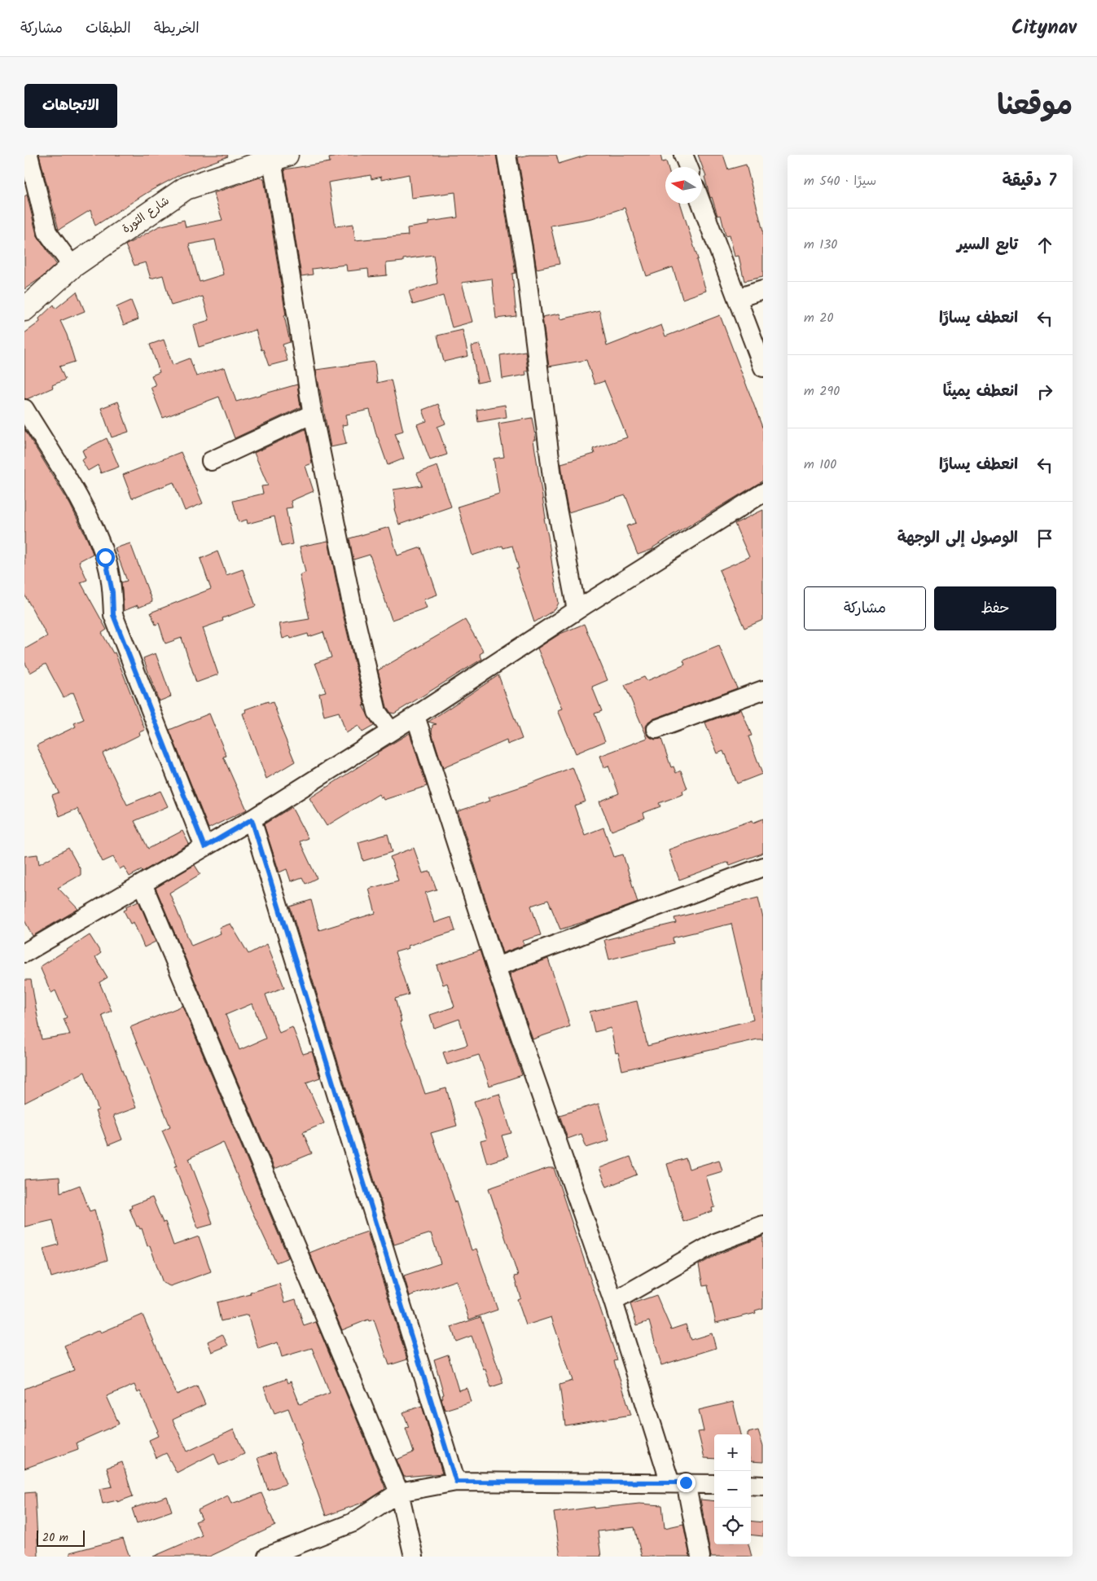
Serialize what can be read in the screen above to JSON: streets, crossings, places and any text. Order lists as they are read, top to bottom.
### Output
{
  "streets": {
    "main road": ["شارع الثورة"]
  },
  "scale_bar": "20 m",
  "north": "left",
  "page": {
    "header": "Citynav",
    "nav": ["الخريطة", "الطبقات", "مشاركة"],
    "title": "موقعنا",
    "buttons": [
      "الاتجاهات",
      ["حفظ", "مشاركة"]
    ],
    "heading": ["7 دقيقة", "سيرًا · 540 m"],
    "list": [
      ["تابع السير", "130 m"],
      ["انعطف يسارًا", "20 m"],
      ["انعطف يمينًا", "290 m"],
      ["انعطف يسارًا", "100 m"],
      "الوصول إلى الوجهة"
    ],
    "map_buttons": ["+", "−"],
    "scale": "20 m"
  }
}
